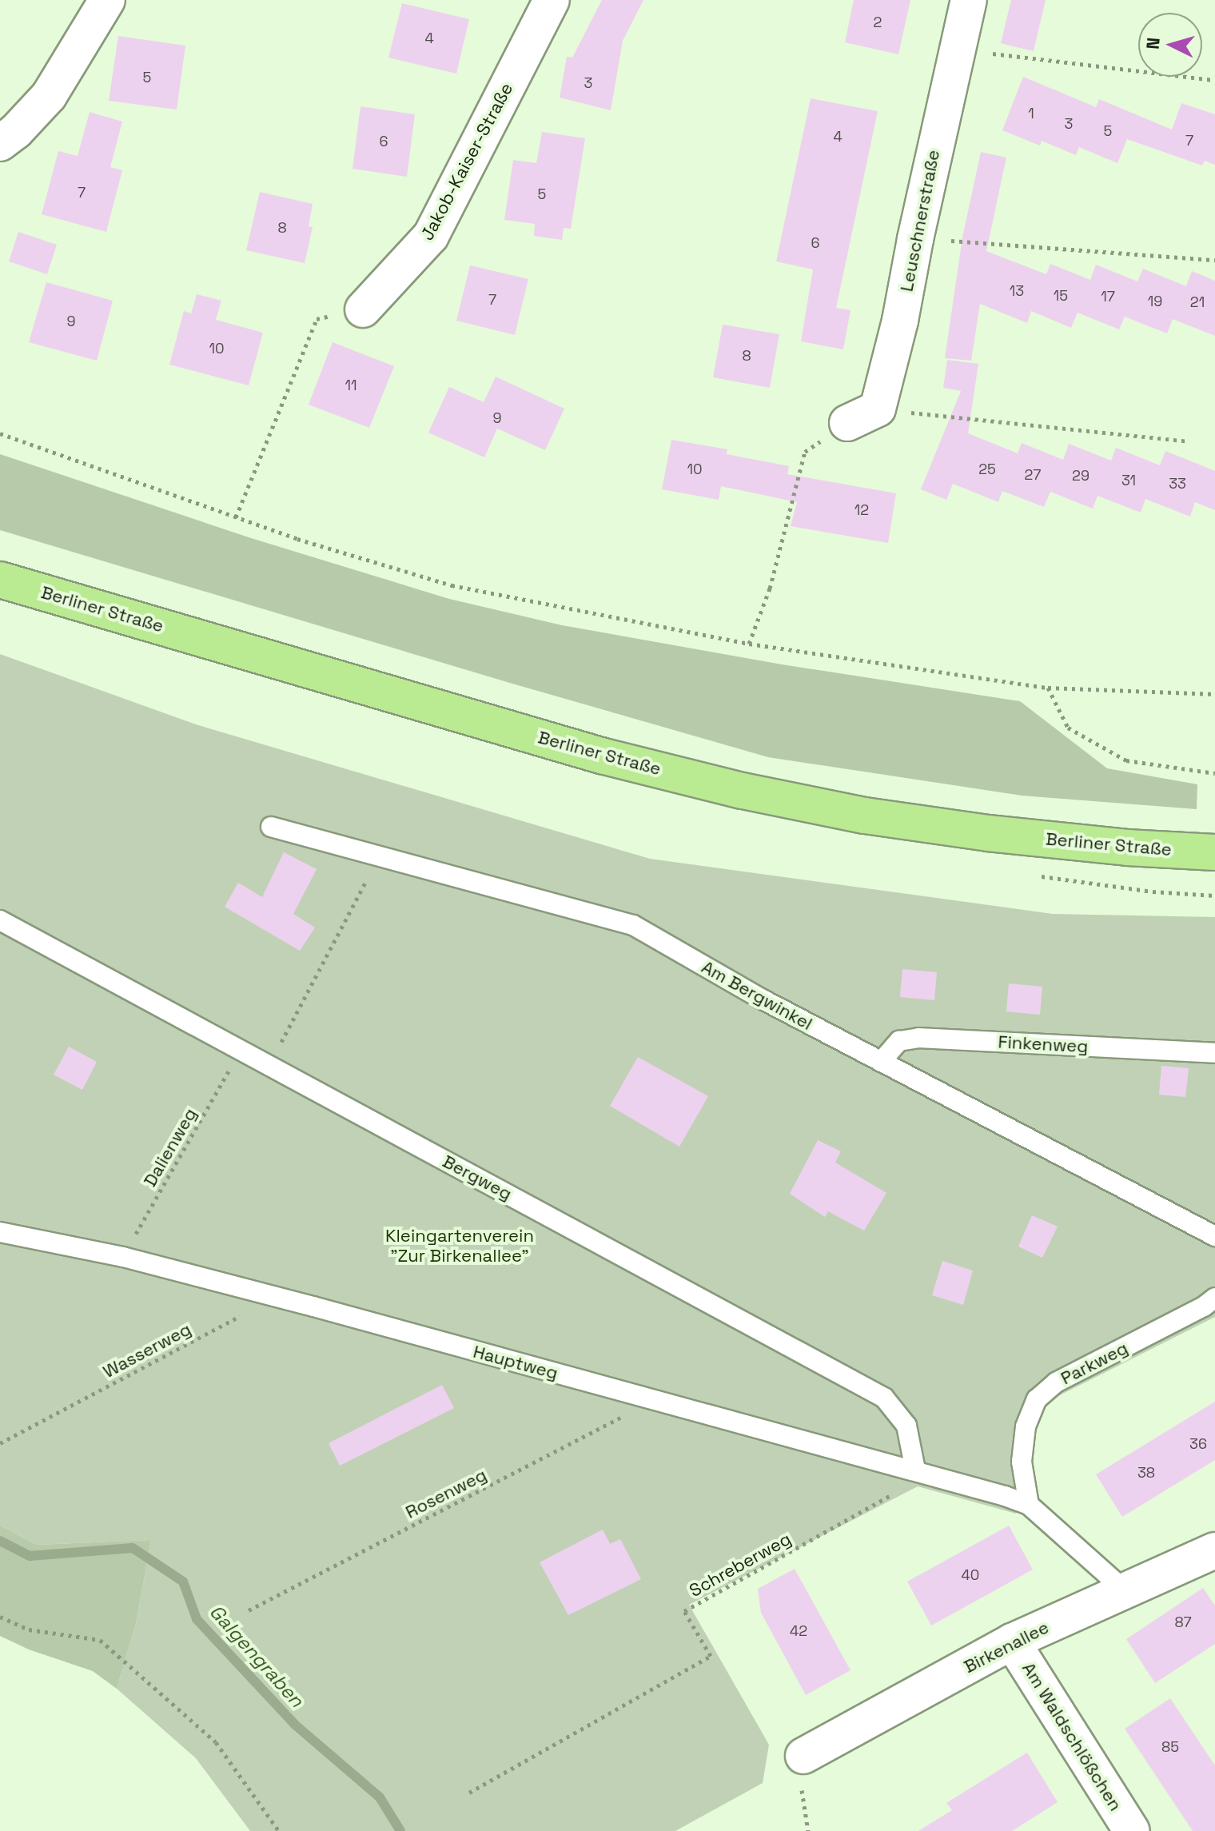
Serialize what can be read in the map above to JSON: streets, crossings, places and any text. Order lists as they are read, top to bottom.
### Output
{
  "streets": {
    "highway": ["Berliner Straße"],
    "street": [
      "Jakob-Kaiser-Straße",
      "Leuschnerstraße",
      "Birkenallee",
      "Am Waldschlößchen"
    ],
    "lane": [
      "Am Bergwinkel",
      "Finkenweg",
      "Bergweg",
      "Hauptweg",
      "Parkweg"
    ],
    "path": [
      "Dalienweg",
      "Wasserweg",
      "Rosenweg",
      "Schreberweg"
    ]
  },
  "crossings": [
    ["Am Bergwinkel", "Finkenweg"],
    ["Dalienweg", "Bergweg"],
    ["Dalienweg", "Hauptweg"],
    ["Bergweg", "Hauptweg"],
    ["Bergweg", "Schreberweg"],
    ["Hauptweg", "Parkweg"],
    ["Hauptweg", "Rosenweg"],
    ["Hauptweg", "Schreberweg"],
    ["Birkenallee", "Am Waldschlößchen"]
  ],
  "water": ["Galgengraben"],
  "parks": ["Kleingartenverein \"Zur Birkenallee\""],
  "house_numbers": [
    "2",
    "4",
    "5",
    "3",
    "1",
    "3",
    "5",
    "4",
    "7",
    "6",
    "7",
    "5",
    "8",
    "6",
    "13",
    "15",
    "17",
    "7",
    "19",
    "21",
    "9",
    "10",
    "8",
    "11",
    "9",
    "10",
    "25",
    "27",
    "29",
    "31",
    "33",
    "12",
    "36",
    "38",
    "40",
    "87",
    "42",
    "85"
  ],
  "north": "left"
}
